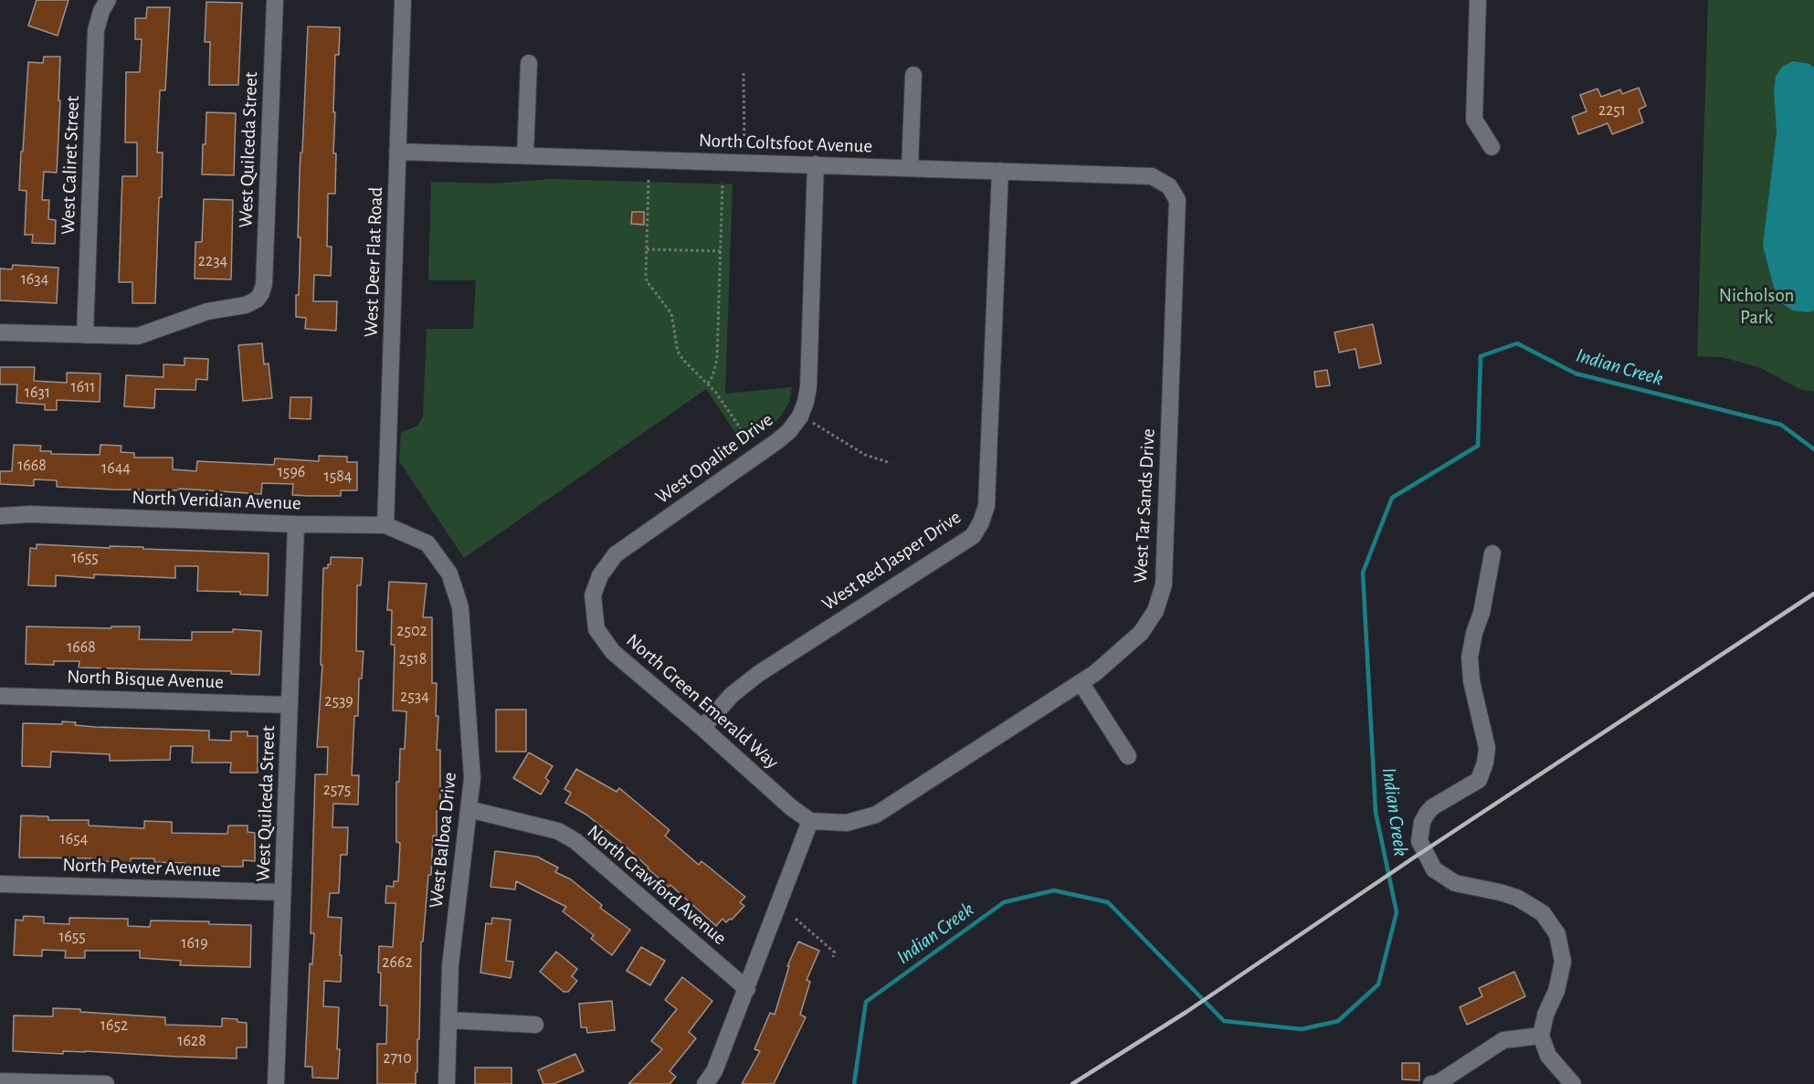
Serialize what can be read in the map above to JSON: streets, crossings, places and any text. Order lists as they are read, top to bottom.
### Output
{
  "streets": {
    "street": [
      "North Coltsfoot Avenue",
      "West Quilceda Street",
      "West Caliret Street",
      "West Deer Flat Road",
      "West Opalite Drive",
      "North Veridian Avenue",
      "West Tar Sands Drive",
      "West Red Jasper Drive",
      "North Bisque Avenue",
      "North Green Emerald Way",
      "West Balboa Drive",
      "North Pewter Avenue",
      "North Crawford Avenue"
    ]
  },
  "crossings": [
    ["North Coltsfoot Avenue", "West Deer Flat Road"],
    ["North Coltsfoot Avenue", "West Opalite Drive"],
    ["North Coltsfoot Avenue", "West Tar Sands Drive"],
    ["North Coltsfoot Avenue", "West Red Jasper Drive"],
    ["West Quilceda Street", "West Caliret Street"],
    ["West Quilceda Street", "North Veridian Avenue"],
    ["West Quilceda Street", "North Bisque Avenue"],
    ["West Quilceda Street", "North Pewter Avenue"],
    ["West Deer Flat Road", "North Veridian Avenue"],
    ["West Opalite Drive", "North Green Emerald Way"],
    ["North Veridian Avenue", "West Balboa Drive"],
    ["West Tar Sands Drive", "North Green Emerald Way"],
    ["West Red Jasper Drive", "North Green Emerald Way"],
    ["West Balboa Drive", "North Crawford Avenue"]
  ],
  "water": ["Indian Creek"],
  "parks": ["Nicholson Park"],
  "house_numbers": [
    "2251",
    "2234",
    "1634",
    "1611",
    "1631",
    "1668",
    "1644",
    "1596",
    "1584",
    "1655",
    "2502",
    "1668",
    "2518",
    "2534",
    "2539",
    "2575",
    "1654",
    "1655",
    "1619",
    "2662",
    "1652",
    "1628",
    "2710"
  ]
}
